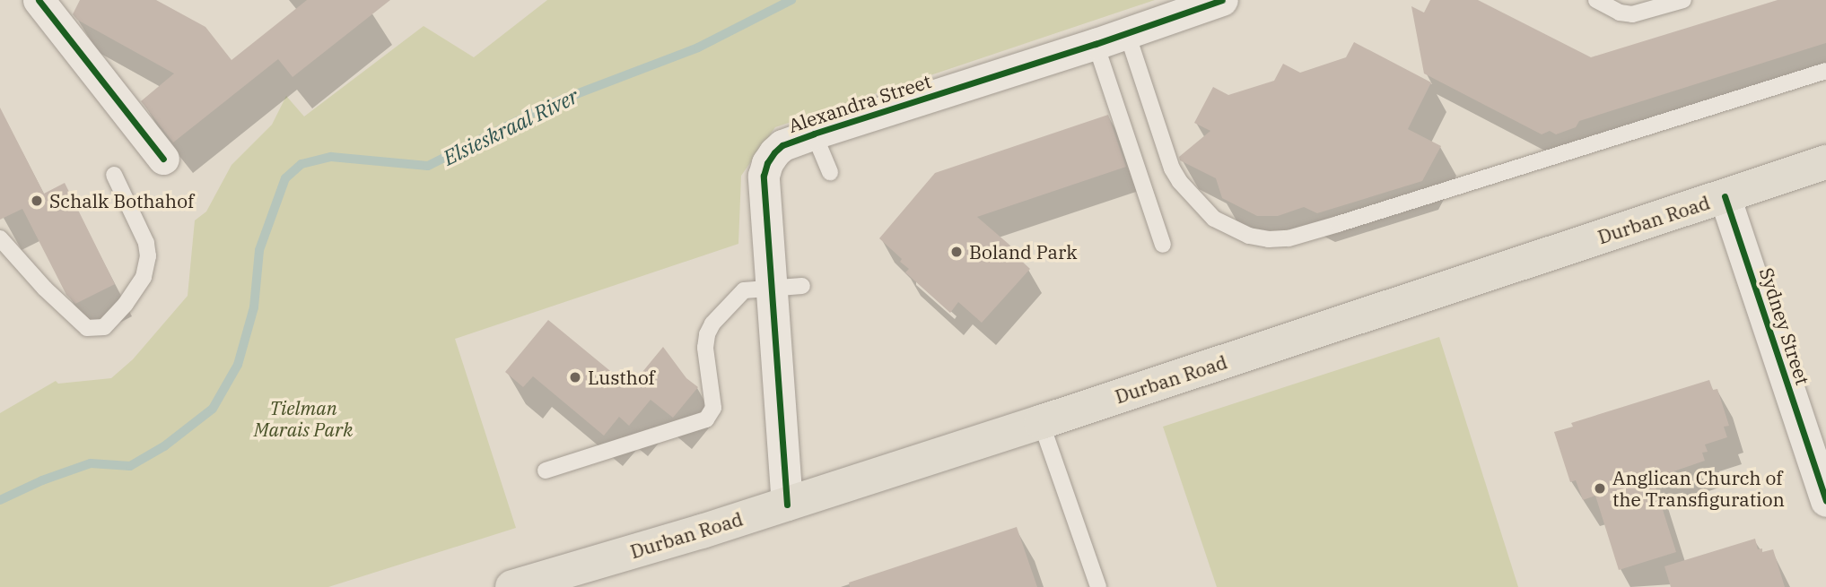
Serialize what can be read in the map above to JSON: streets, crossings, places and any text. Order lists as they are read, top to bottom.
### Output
{
  "streets": {
    "main road": ["Durban Road"],
    "street": ["Alexandra Street", "Sydney Street"]
  },
  "crossings": [
    ["Alexandra Street", "Durban Road"],
    ["Durban Road", "Sydney Street"]
  ],
  "water": ["Elsieskraal River"],
  "parks": ["Tielman Marais Park"],
  "places": [
    "Schalk Bothahof",
    "Boland Park",
    "Lusthof",
    "Anglican Church of the Transfiguration"
  ]
}
